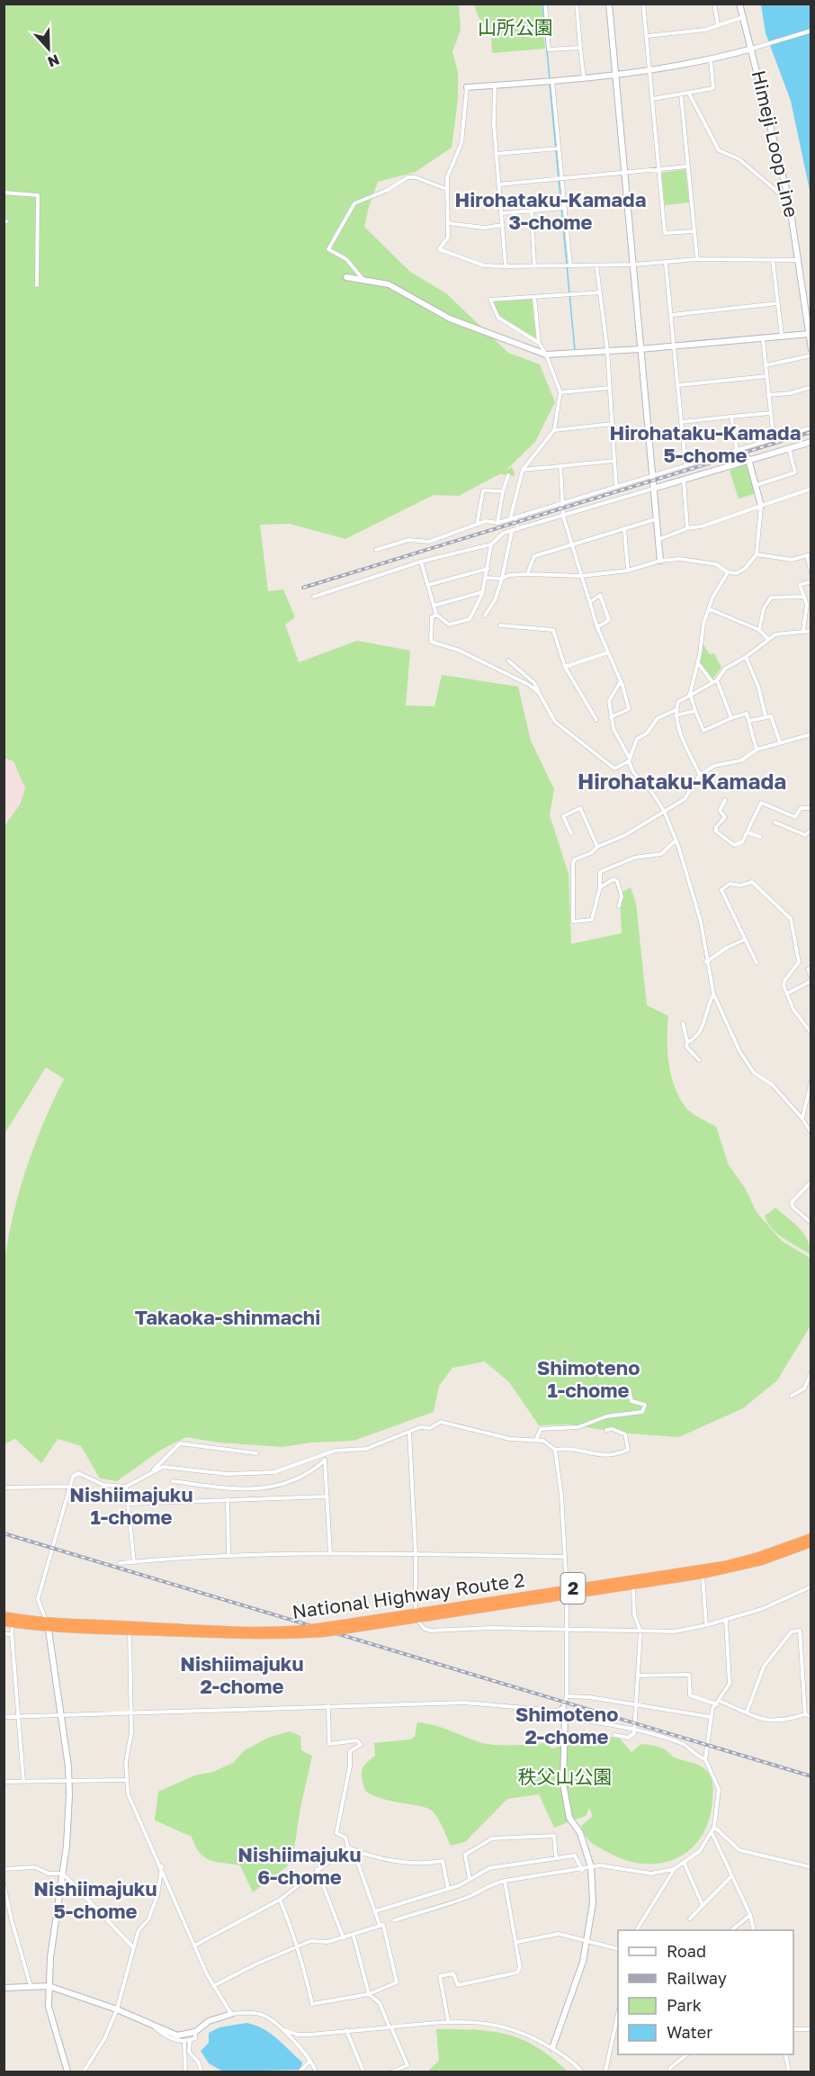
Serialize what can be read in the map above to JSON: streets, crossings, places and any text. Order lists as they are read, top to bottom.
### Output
{
  "streets": {
    "highway": ["2", "National Highway Route 2"],
    "street": ["Himeji Loop Line"]
  },
  "districts": [
    "Hirohataku-Kamada 3-chome",
    "Hirohataku-Kamada 5-chome",
    "Hirohataku-Kamada",
    "Takaoka-shinmachi",
    "Shimoteno 1-chome",
    "Nishiimajuku 1-chome",
    "Nishiimajuku 2-chome",
    "Shimoteno 2-chome",
    "Nishiimajuku 6-chome",
    "Nishiimajuku 5-chome"
  ],
  "parks": ["山所公園", "秩父山公園"],
  "legend": [
    "Road",
    "Railway",
    "Park",
    "Water"
  ],
  "north": "bottom"
}
